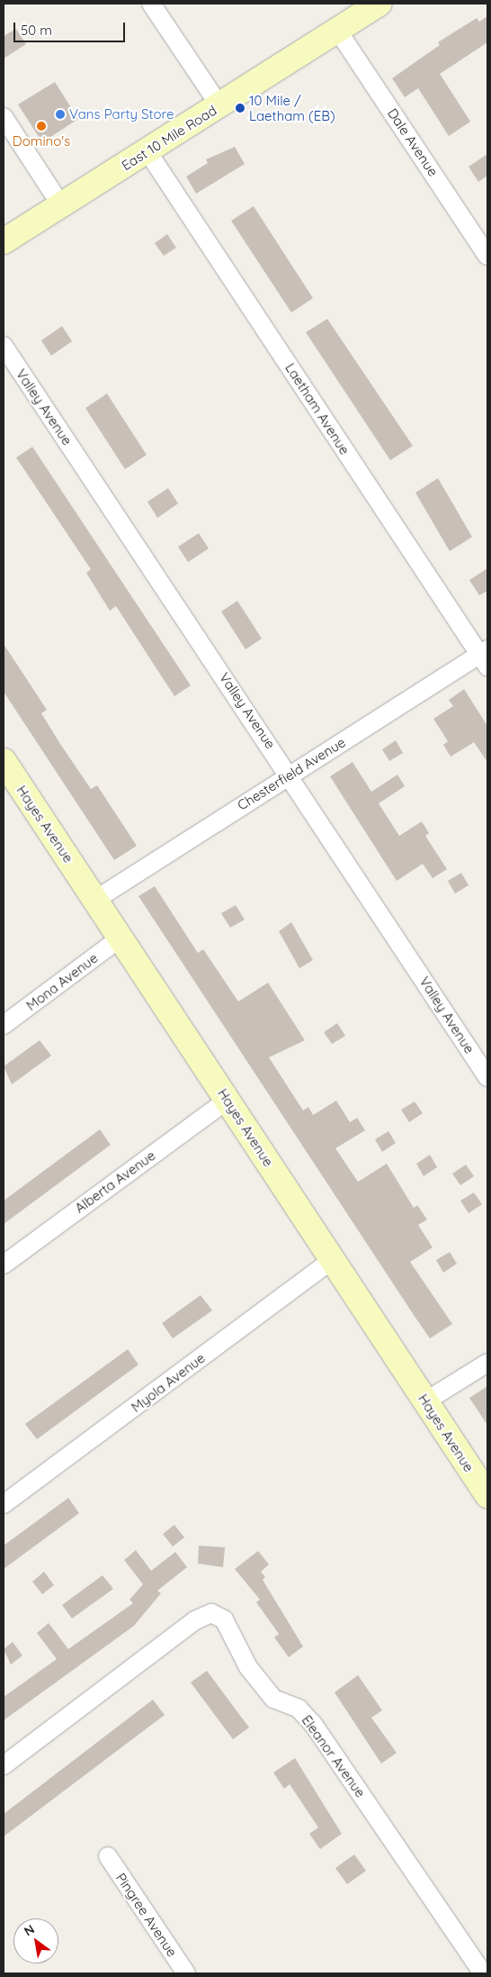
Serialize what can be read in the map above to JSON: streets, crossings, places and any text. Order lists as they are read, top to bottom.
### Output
{
  "streets": {
    "street": [
      "East 10 Mile Road",
      "Dale Avenue",
      "Valley Avenue",
      "Laetham Avenue",
      "Chesterfield Avenue",
      "Hayes Avenue",
      "Mona Avenue",
      "Alberta Avenue",
      "Myola Avenue",
      "Eleanor Avenue",
      "Pingree Avenue"
    ]
  },
  "crossings": [
    ["East 10 Mile Road", "Dale Avenue"],
    ["East 10 Mile Road", "Laetham Avenue"],
    ["Valley Avenue", "Chesterfield Avenue"],
    ["Laetham Avenue", "Chesterfield Avenue"],
    ["Chesterfield Avenue", "Hayes Avenue"],
    ["Hayes Avenue", "Mona Avenue"],
    ["Hayes Avenue", "Alberta Avenue"],
    ["Hayes Avenue", "Myola Avenue"]
  ],
  "places": ["10 Mile / Laetham (EB)", "Vans Party Store", "Domino's"],
  "scale_bar": "50 m",
  "north": "top left"
}
